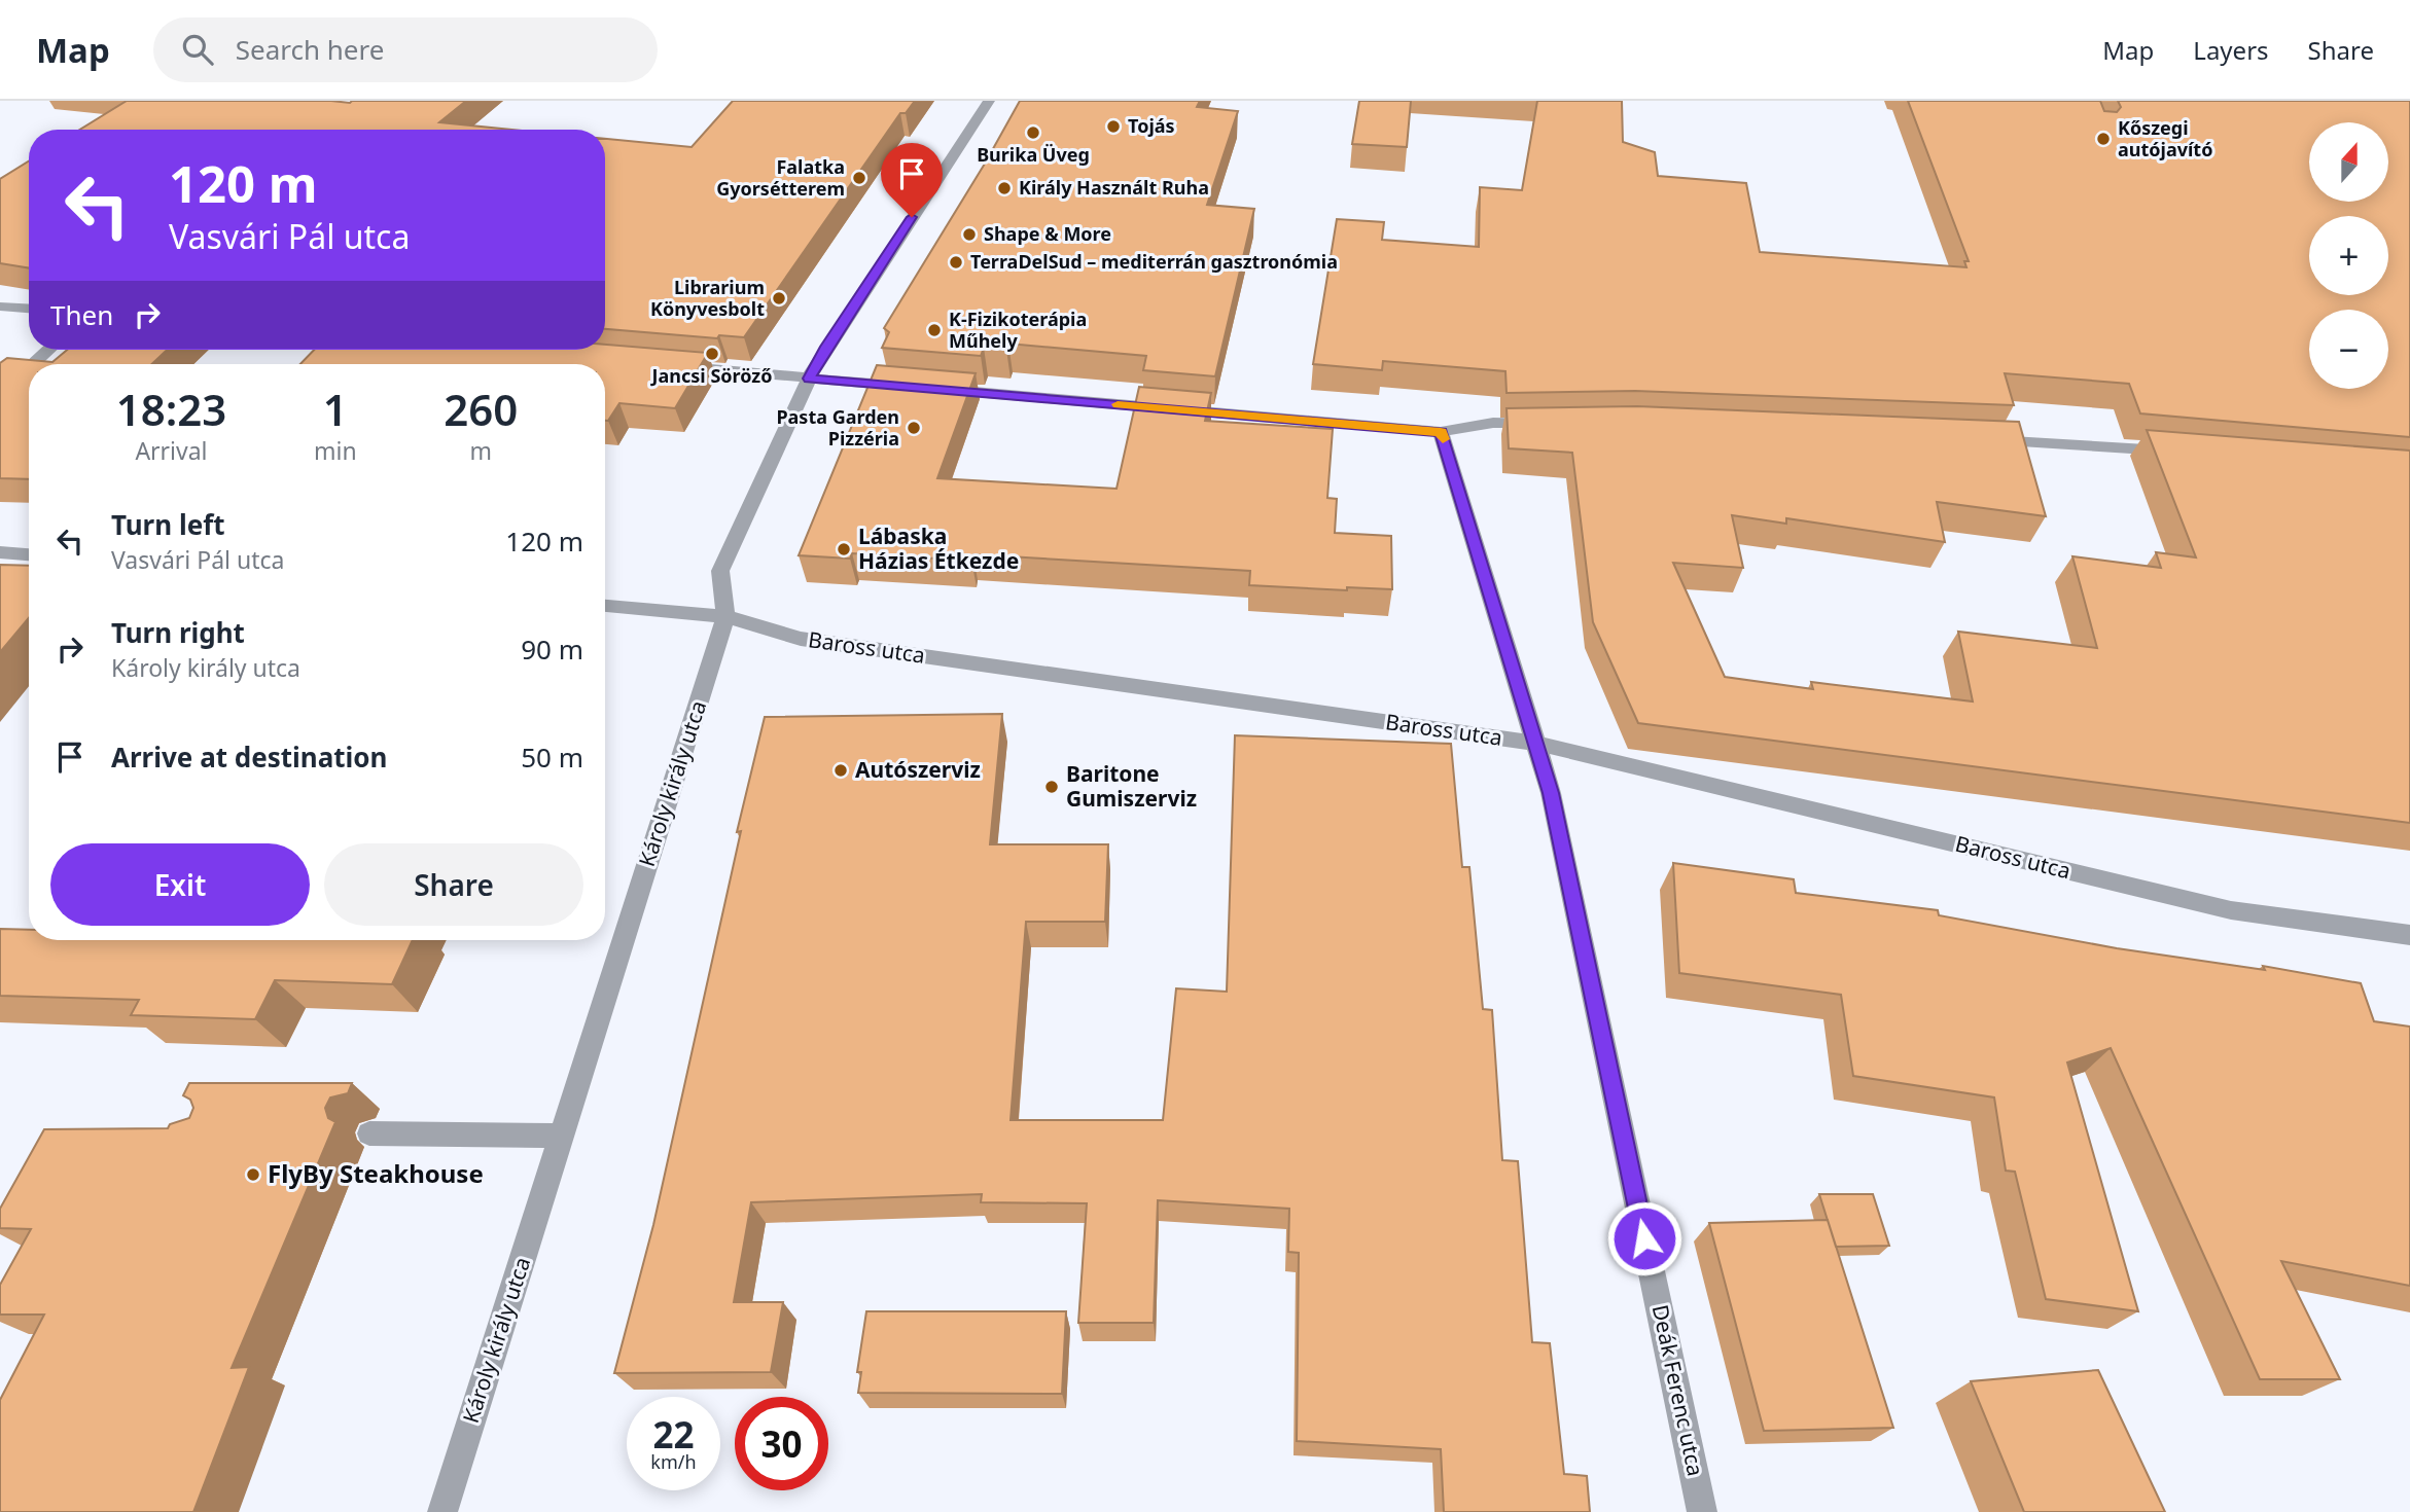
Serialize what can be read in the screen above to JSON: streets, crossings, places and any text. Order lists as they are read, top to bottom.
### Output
{
  "streets": {
    "street": ["Baross utca", "Károly király utca", "Deák Ferenc utca"]
  },
  "crossings": [
    ["Baross utca", "Károly király utca"],
    ["Baross utca", "Deák Ferenc utca"]
  ],
  "places": [
    "Tojás",
    "Burika Üveg",
    "Kőszegi autójavító",
    "Falatka Gyorsétterem",
    "Király Használt Ruha",
    "Shape & More",
    "TerraDelSud – mediterrán gasztronómia",
    "Librarium Könyvesbolt",
    "K-Fizikoterápia Műhely",
    "Jancsi Söröző",
    "Pasta Garden Pizzéria",
    "Lábaska Házias Étkezde",
    "Autószerviz",
    "Baritone Gumiszerviz",
    "FlyBy Steakhouse"
  ],
  "north": "top",
  "page": {
    "header": "Map",
    "search": "Search here",
    "nav": ["Map", "Layers", "Share"],
    "map_buttons": ["+", "−"],
    "turn": ["120 m", "Vasvári Pál utca"],
    "then": "Then",
    "eta": [
      "18:23",
      "Arrival",
      "1",
      "min",
      "260",
      "m"
    ],
    "list": [
      {
        "name": "Turn left",
        "note": "Vasvári Pál utca",
        "value": "120 m"
      },
      {
        "name": "Turn right",
        "note": "Károly király utca",
        "value": "90 m"
      },
      {
        "name": "Arrive at destination",
        "value": "50 m"
      }
    ],
    "buttons": ["Exit", "Share"],
    "speed": "22 km/h",
    "limit": "30"
  }
}
